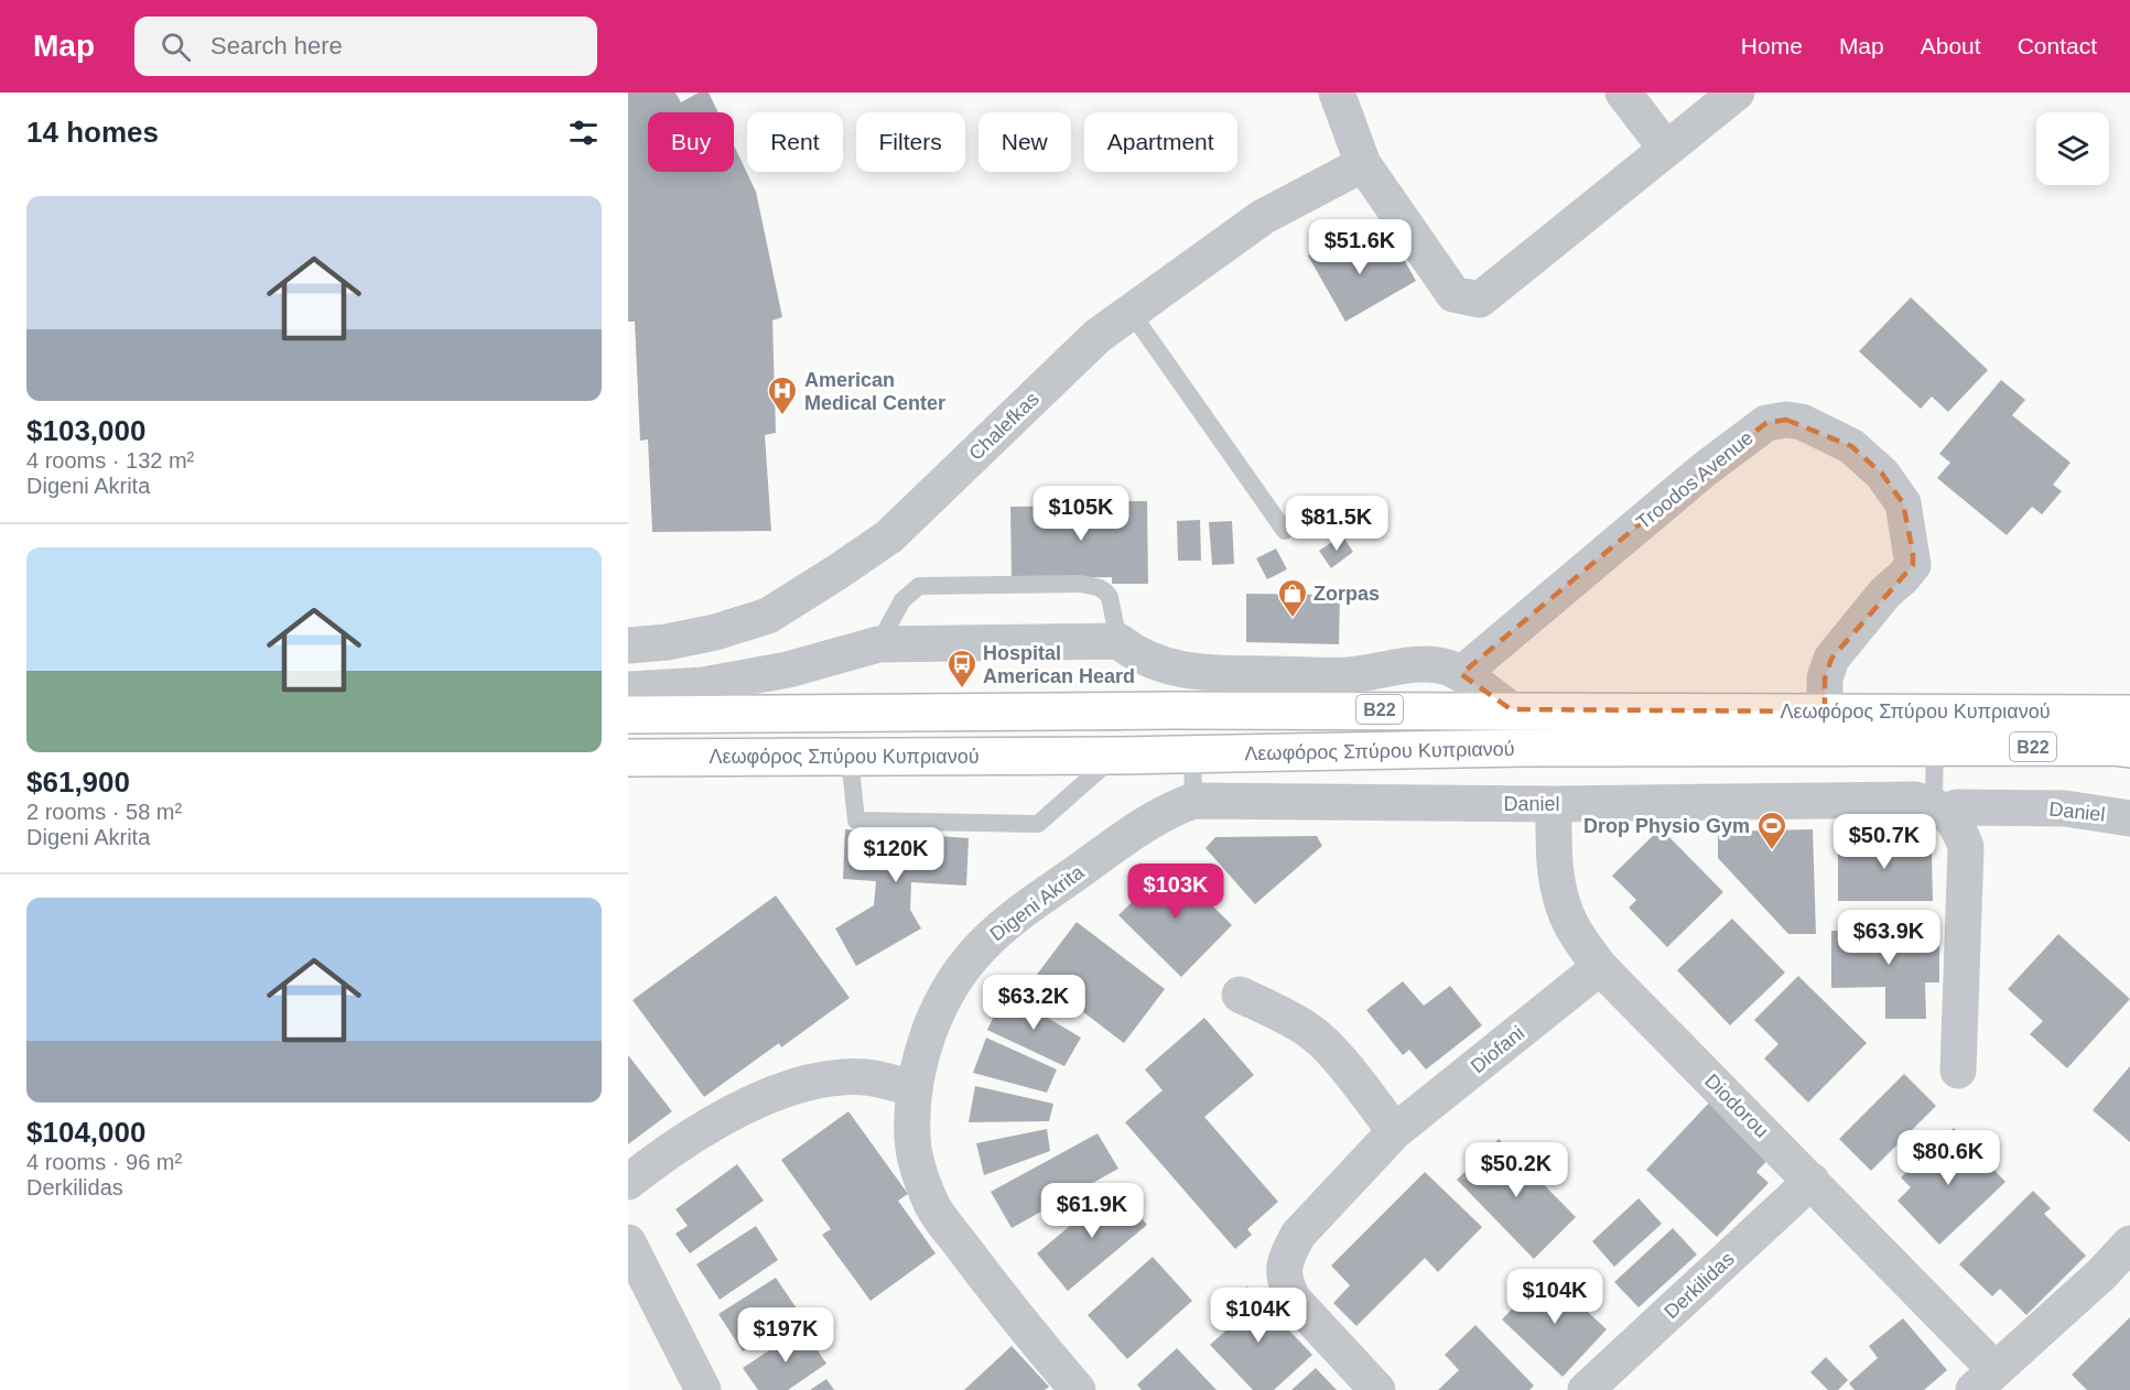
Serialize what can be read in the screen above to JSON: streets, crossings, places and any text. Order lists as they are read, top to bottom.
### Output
{
  "streets": {
    "main road": ["B22", "Λεωφόρος Σπύρου Κυπριανού"],
    "street": [
      "Chalefkas",
      "Troodos Avenue",
      "Daniel",
      "Digeni Akrita",
      "Diofani",
      "Diodorou",
      "Derkilidas"
    ]
  },
  "crossings": [
    ["Troodos Avenue", "Λεωφόρος Σπύρου Κυπριανού"],
    ["Daniel", "Digeni Akrita"],
    ["Daniel", "Diodorou"],
    ["Diofani", "Diodorou"],
    ["Diodorou", "Derkilidas"]
  ],
  "places": {
    "hospital": ["American Medical Center"],
    "shop": ["Zorpas"],
    "bus stop": ["Hospital American Heard"],
    "sports": ["Drop Physio Gym"]
  },
  "page": {
    "header": "Map",
    "search": "Search here",
    "nav": [
      "Home",
      "Map",
      "About",
      "Contact"
    ],
    "heading": "14 homes",
    "chip": [
      "Buy",
      "Rent",
      "Filters",
      "New",
      "Apartment"
    ],
    "list": [
      {
        "name": "$103,000",
        "note": "4 rooms · 132 m² · Digeni Akrita"
      },
      {
        "name": "$61,900",
        "note": "2 rooms · 58 m² · Digeni Akrita"
      },
      {
        "name": "$104,000",
        "note": "4 rooms · 96 m² · Derkilidas"
      }
    ],
    "price": [
      "$51.6K",
      "$105K",
      "$81.5K",
      "$50.7K",
      "$120K",
      "$103K",
      "$63.9K",
      "$63.2K",
      "$80.6K",
      "$50.2K",
      "$61.9K",
      "$104K",
      "$104K",
      "$197K"
    ]
  }
}
